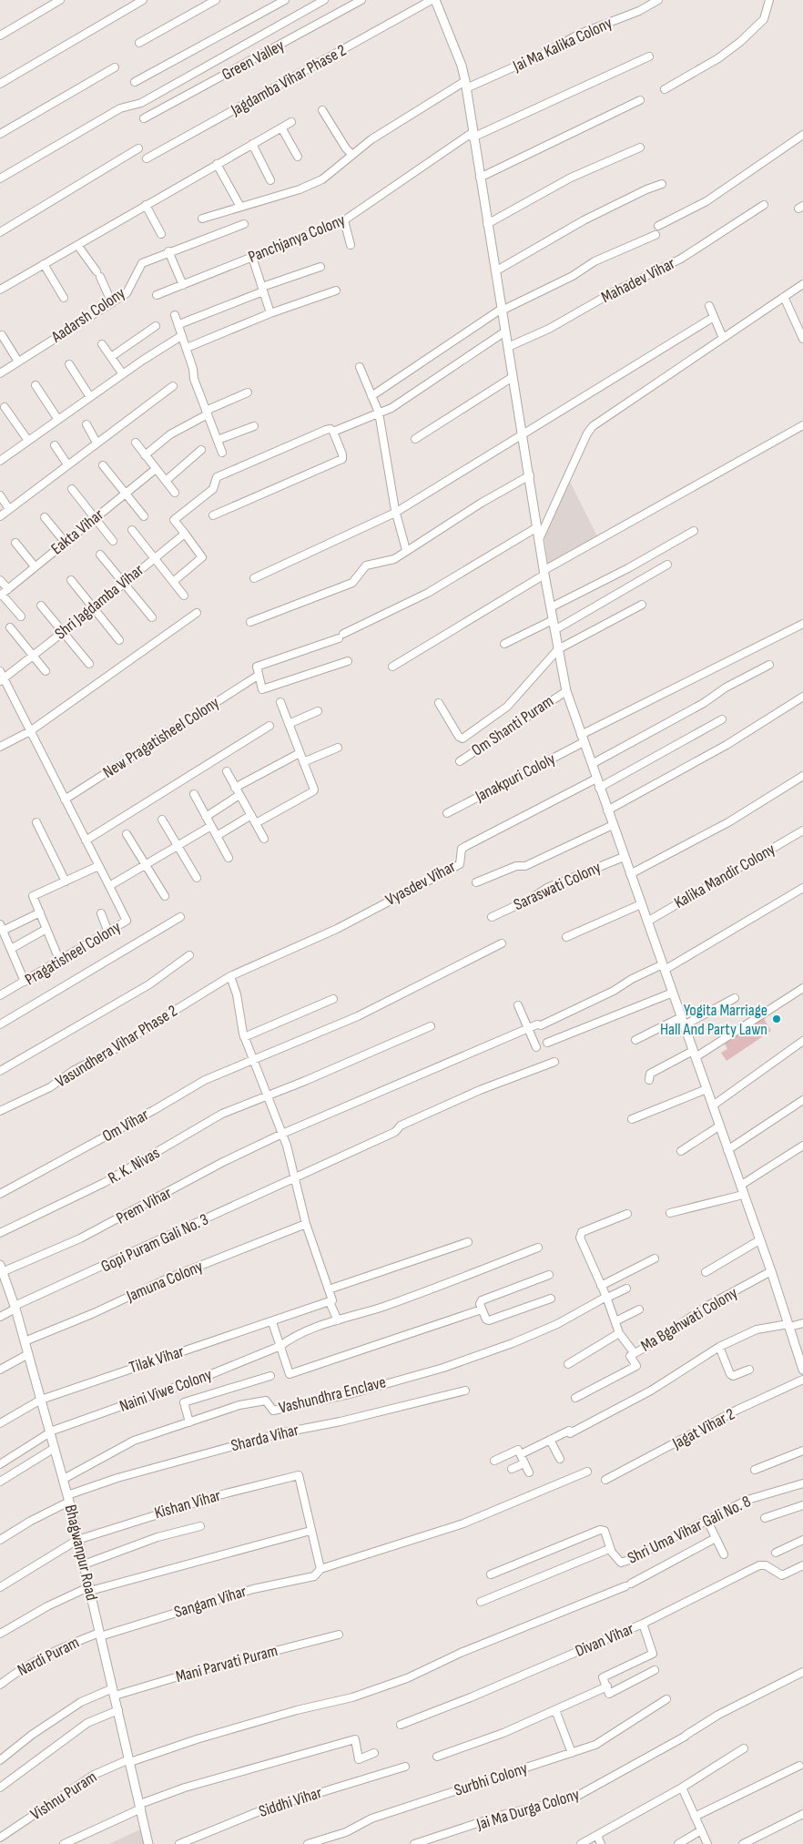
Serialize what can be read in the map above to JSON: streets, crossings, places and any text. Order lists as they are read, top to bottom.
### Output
{
  "streets": {
    "street": [
      "Jai Ma Kalika Colony",
      "Green Valley",
      "Jagdamba Vihar Phase 2",
      "Panchjanya Colony",
      "Mahadev Vihar",
      "Aadarsh Colony",
      "Eakta Vihar",
      "Shri Jagdamba Vihar",
      "Om Shanti Puram",
      "New Pragatisheel Colony",
      "Janakpuri Cololy",
      "Kalika Mandir Colony",
      "Vyasdev Vihar",
      "Saraswati Colony",
      "Pragatisheel Colony",
      "Vasundhera Vihar Phase 2",
      "Om Vihar",
      "R. K. Nivas",
      "Prem Vihar",
      "Gopi Puram Gali No. 3",
      "Jamuna Colony",
      "Ma Bgahwati Colony",
      "Tilak Vihar",
      "Naini Viwe Colony",
      "Vashundhra Enclave",
      "Jagat Vihar 2",
      "Sharda Vihar",
      "Kishan Vihar",
      "Shri Uma Vihar Gali No. 8",
      "Bhagwanpur Road",
      "Sangam Vihar",
      "Divan Vihar",
      "Nardi Puram",
      "Mani Parvati Puram",
      "Surbhi Colony",
      "Vishnu Puram",
      "Siddhi Vihar",
      "Jai Ma Durga Colony"
    ]
  },
  "crossings": [
    ["Vyasdev Vihar", "Vasundhera Vihar Phase 2"],
    ["Prem Vihar", "Bhagwanpur Road"],
    ["Gopi Puram Gali No. 3", "Bhagwanpur Road"],
    ["Jamuna Colony", "Bhagwanpur Road"],
    ["Tilak Vihar", "Bhagwanpur Road"],
    ["Naini Viwe Colony", "Bhagwanpur Road"],
    ["Vashundhra Enclave", "Bhagwanpur Road"],
    ["Sharda Vihar", "Bhagwanpur Road"],
    ["Kishan Vihar", "Bhagwanpur Road"],
    ["Bhagwanpur Road", "Sangam Vihar"],
    ["Bhagwanpur Road", "Nardi Puram"],
    ["Bhagwanpur Road", "Mani Parvati Puram"],
    ["Bhagwanpur Road", "Vishnu Puram"],
    ["Sangam Vihar", "Nardi Puram"]
  ],
  "places": ["Yogita Marriage Hall And Party Lawn"]
}
